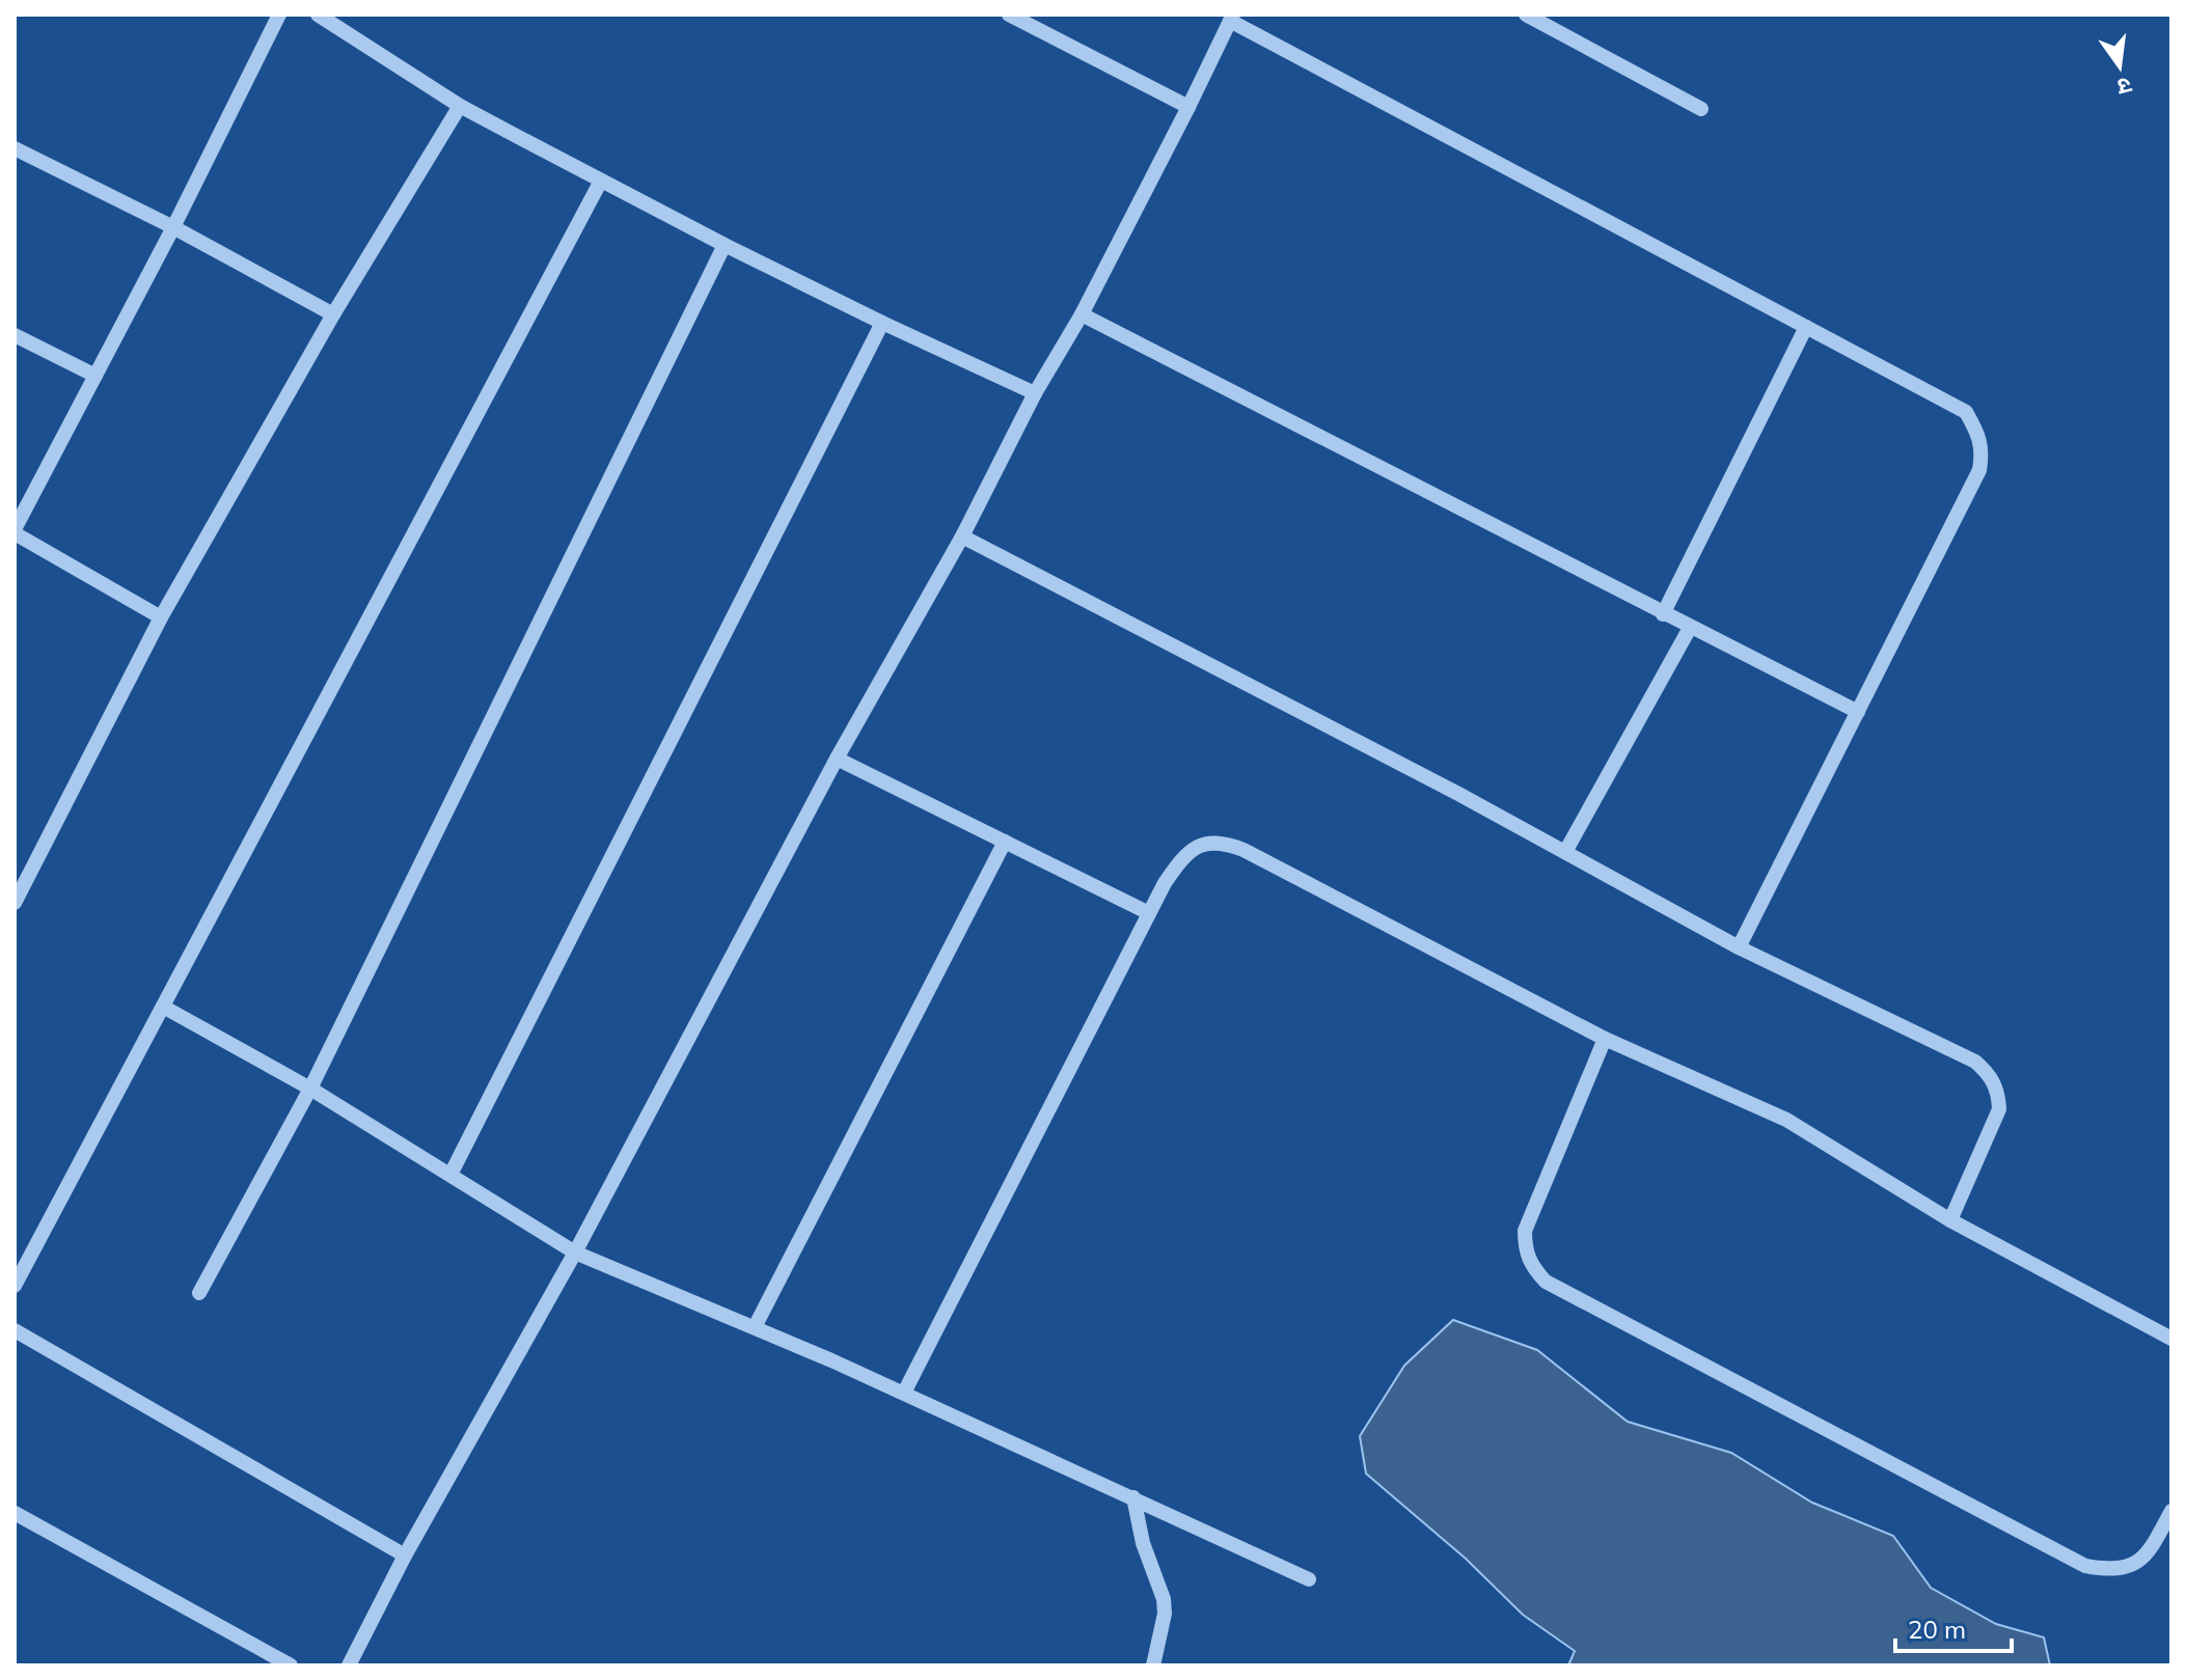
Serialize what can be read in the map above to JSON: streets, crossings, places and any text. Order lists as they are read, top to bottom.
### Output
{
  "scale_bar": "20 m",
  "north": "bottom"
}
